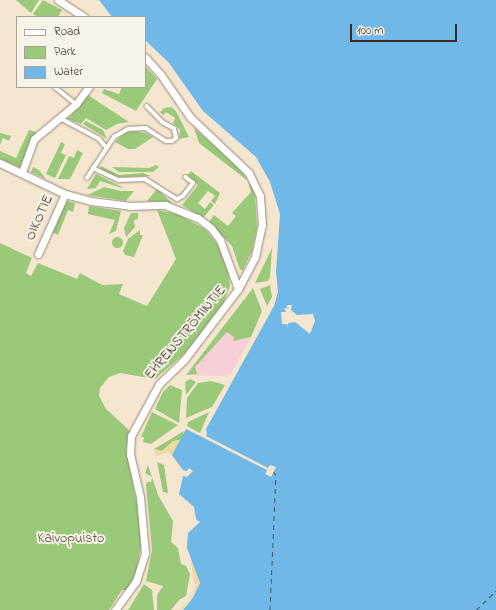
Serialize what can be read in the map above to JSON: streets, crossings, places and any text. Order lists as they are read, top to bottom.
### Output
{
  "streets": {
    "street": ["OIKOTIE", "EHRENSTRÖMINTIE"]
  },
  "parks": ["Kaivopuisto"],
  "legend": ["Road", "Park", "Water"],
  "scale_bar": "100 m"
}
